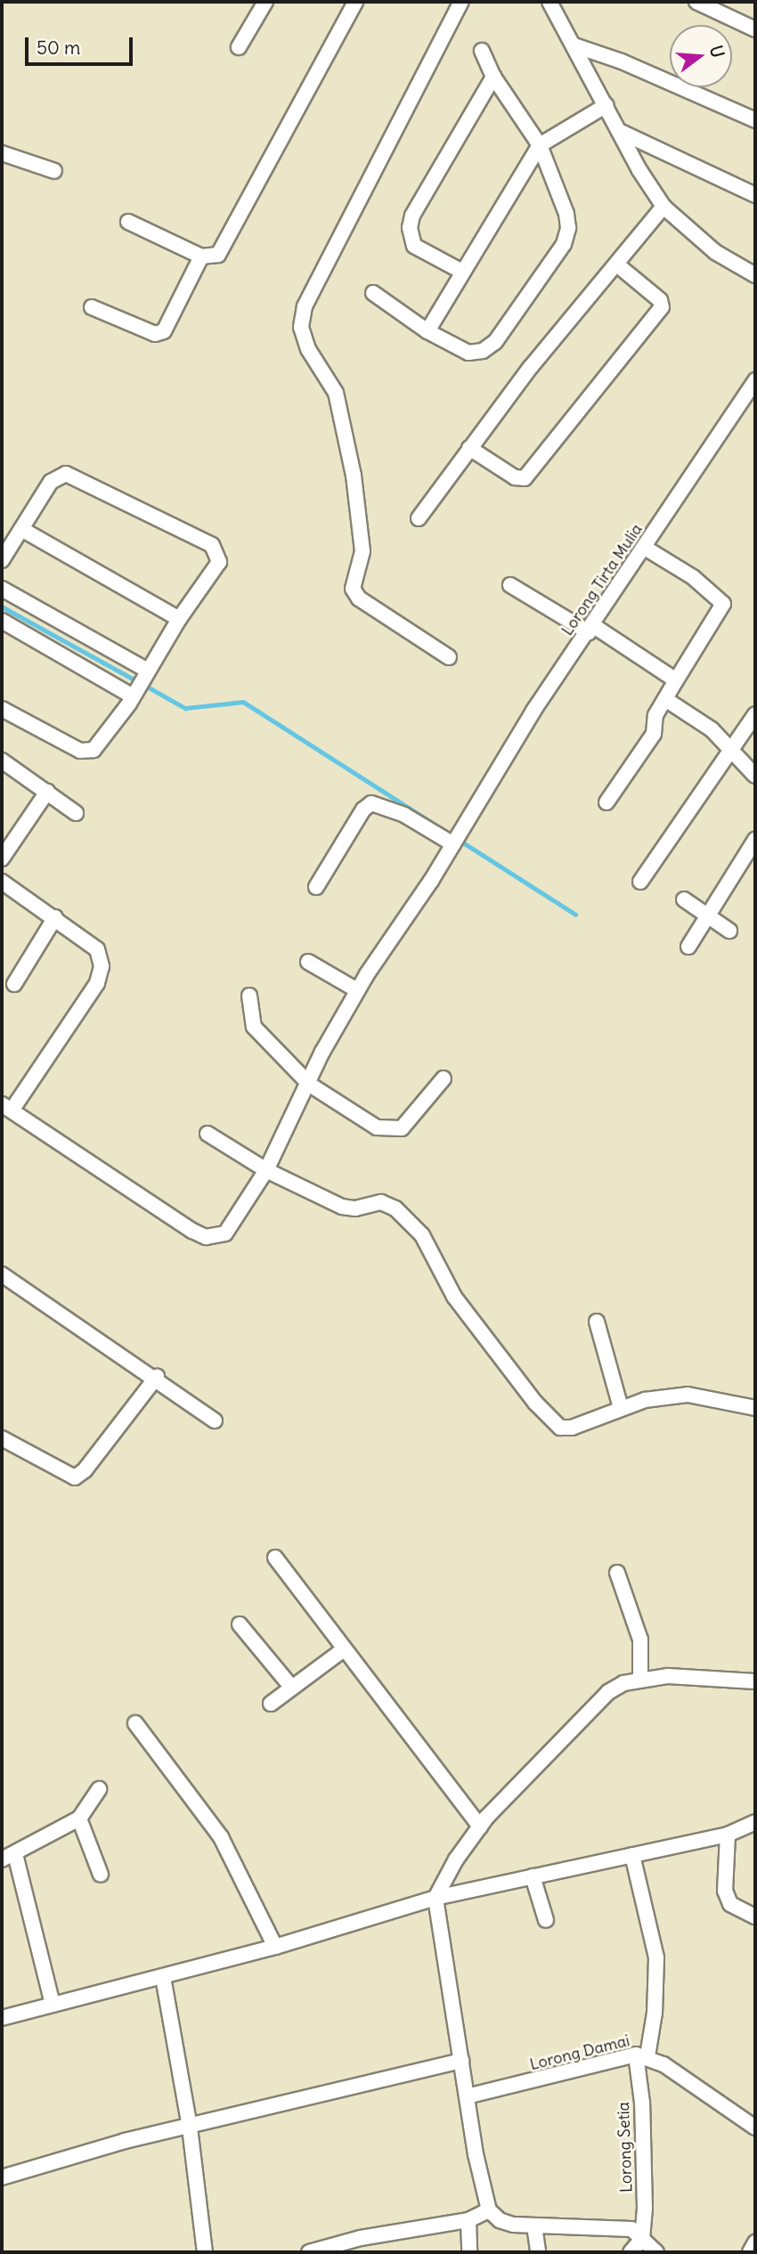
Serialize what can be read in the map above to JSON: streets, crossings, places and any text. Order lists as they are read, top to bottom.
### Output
{
  "streets": {
    "street": ["Lorong Tirta Mulia", "Lorong Damai", "Lorong Setia"]
  },
  "crossings": [
    ["Lorong Damai", "Lorong Setia"]
  ],
  "scale_bar": "50 m",
  "north": "right"
}
